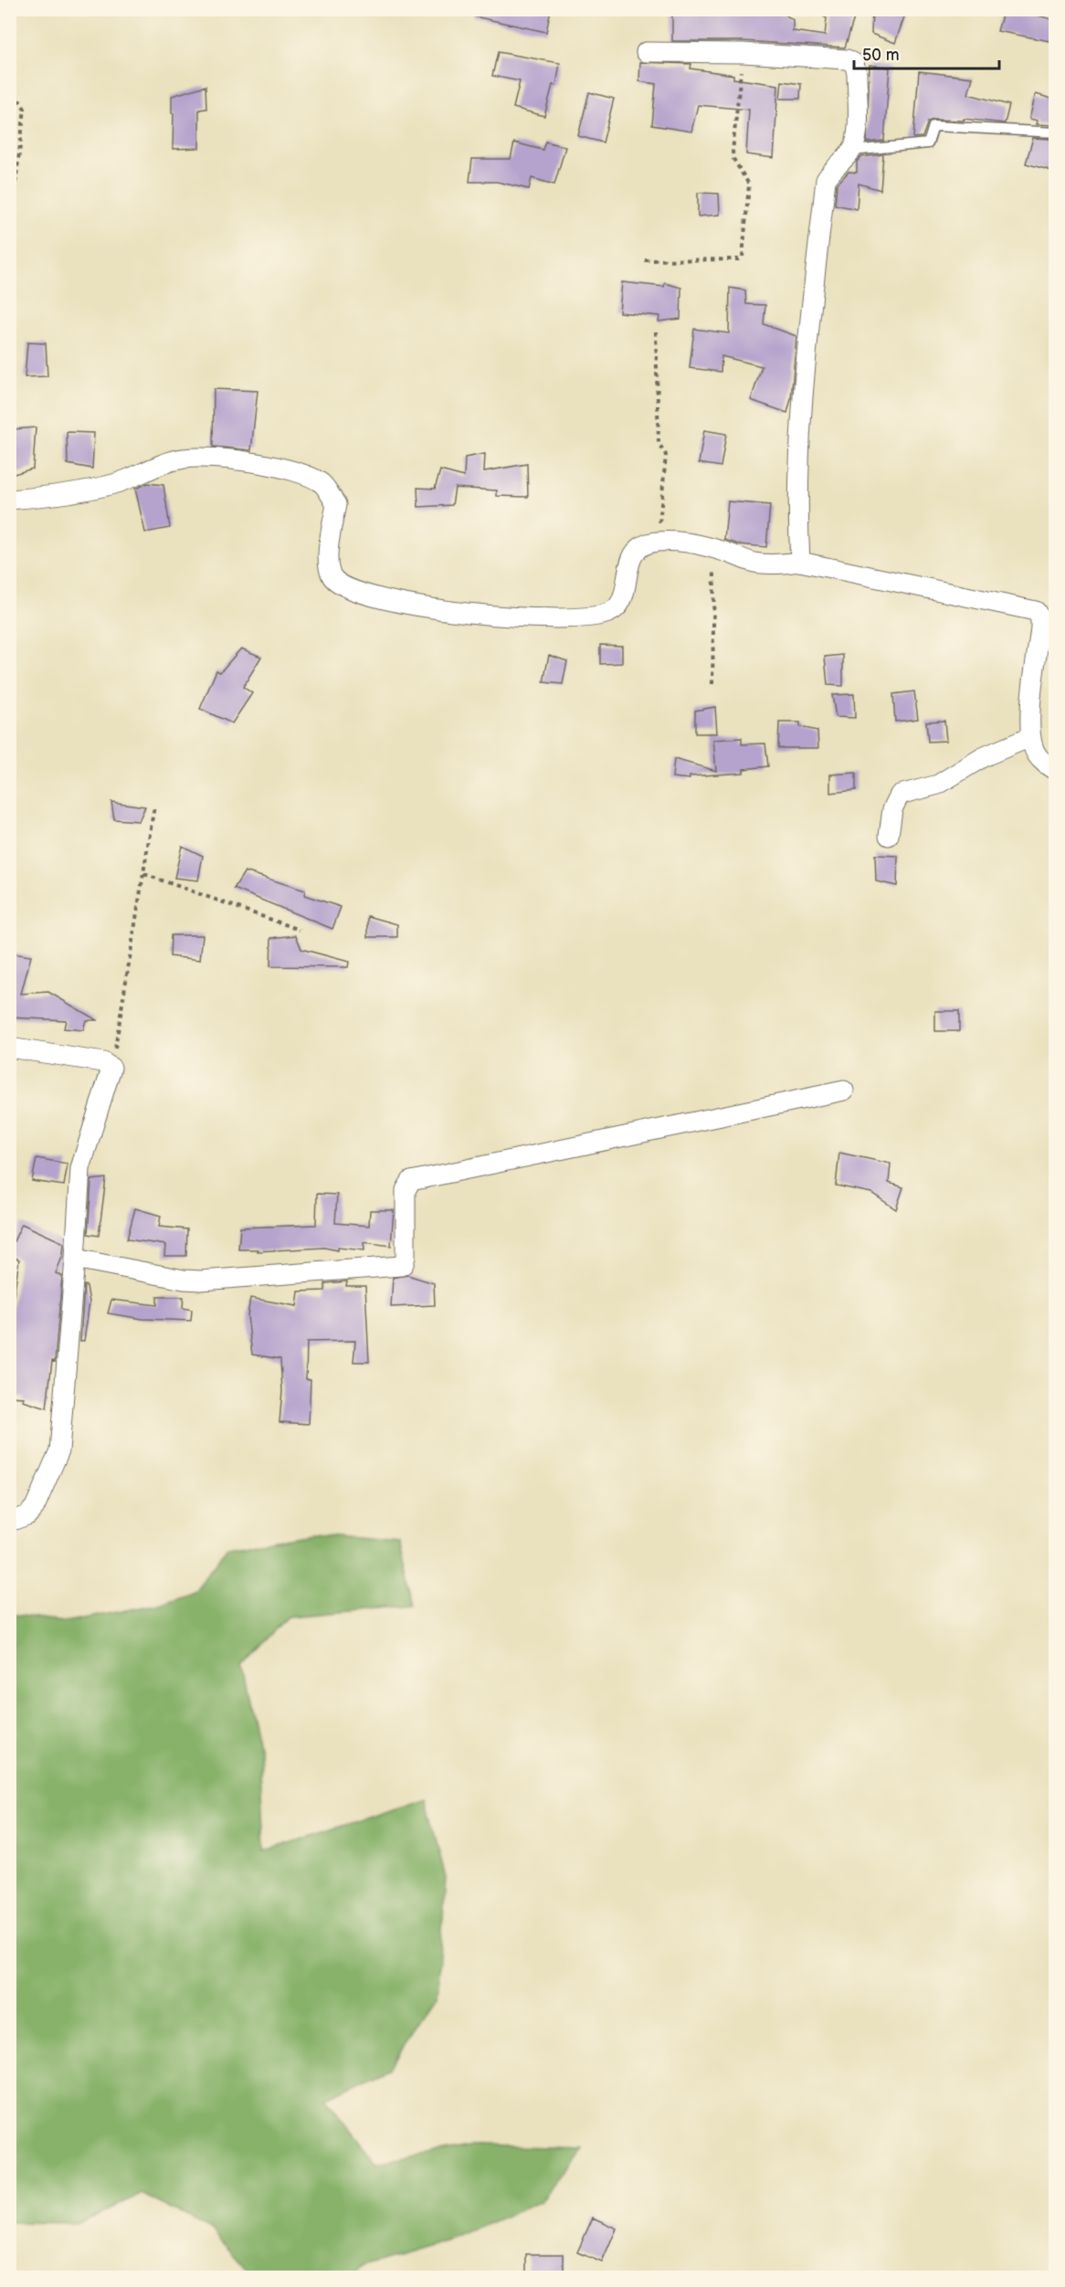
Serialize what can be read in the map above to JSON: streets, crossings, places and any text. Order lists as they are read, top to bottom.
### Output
{
  "scale_bar": "50 m"
}
